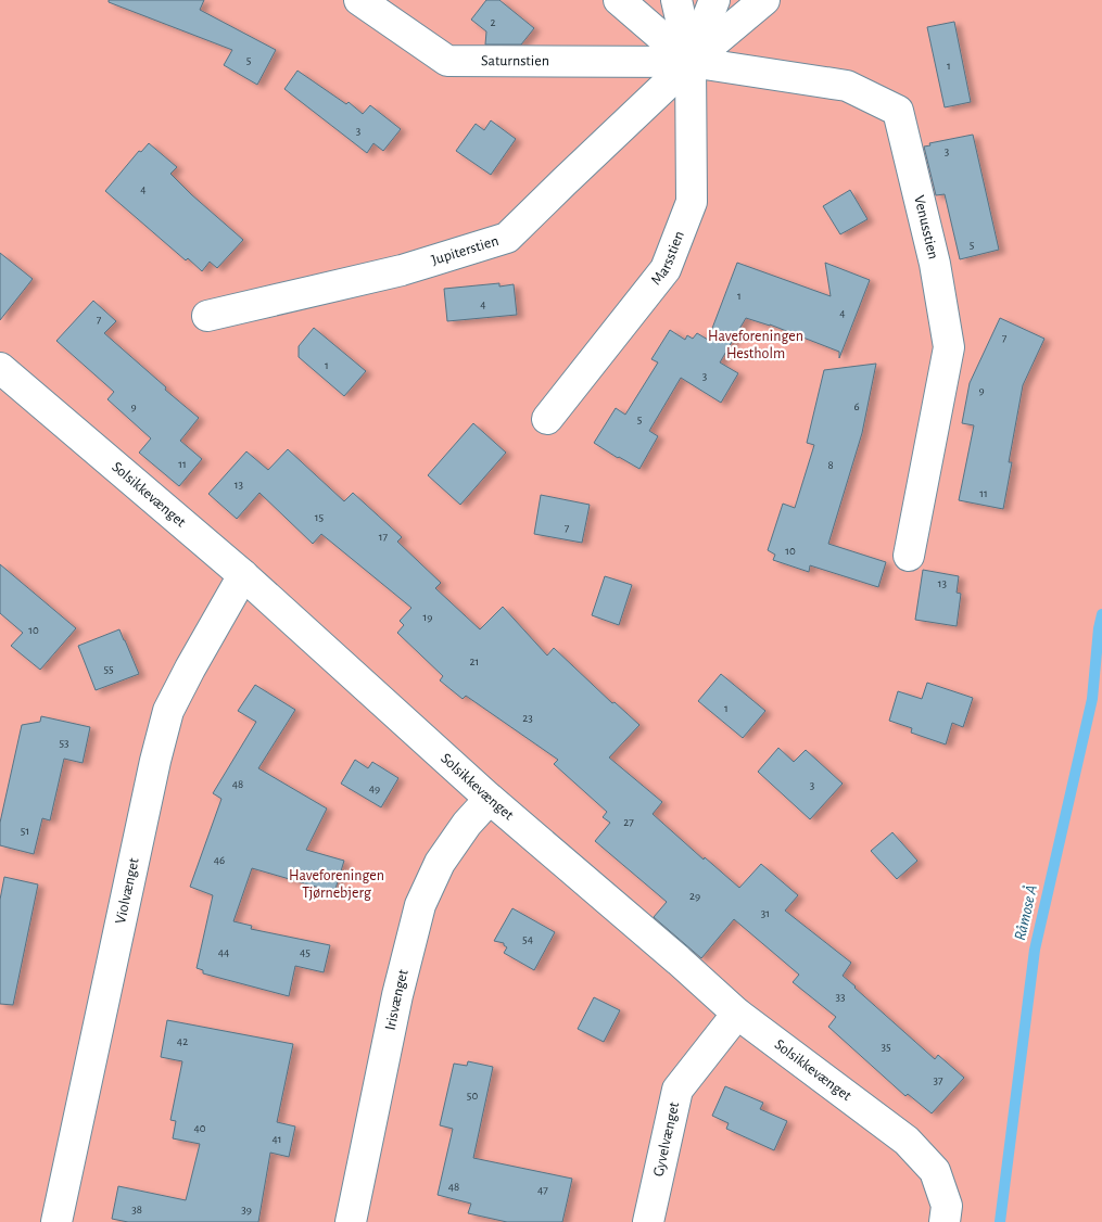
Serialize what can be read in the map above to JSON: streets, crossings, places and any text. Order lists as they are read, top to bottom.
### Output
{
  "streets": {
    "lane": [
      "Saturnstien",
      "Venusstien",
      "Jupiterstien",
      "Marsstien",
      "Solsikkevænget",
      "Violvænget",
      "Irisvænget",
      "Gyvelvænget"
    ]
  },
  "crossings": [
    ["Saturnstien", "Venusstien"],
    ["Saturnstien", "Jupiterstien"],
    ["Saturnstien", "Marsstien"],
    ["Venusstien", "Jupiterstien"],
    ["Venusstien", "Marsstien"],
    ["Jupiterstien", "Marsstien"],
    ["Solsikkevænget", "Violvænget"],
    ["Solsikkevænget", "Irisvænget"],
    ["Solsikkevænget", "Gyvelvænget"]
  ],
  "water": ["Råmose Å"],
  "parks": ["Haveforeningen Hestholm", "Haveforeningen Tjørnebjerg"],
  "house_numbers": [
    "2",
    "5",
    "1",
    "3",
    "3",
    "4",
    "5",
    "1",
    "4",
    "4",
    "7",
    "7",
    "1",
    "3",
    "9",
    "9",
    "6",
    "5",
    "11",
    "8",
    "13",
    "11",
    "15",
    "7",
    "17",
    "10",
    "13",
    "19",
    "10",
    "21",
    "55",
    "1",
    "23",
    "53",
    "48",
    "3",
    "49",
    "27",
    "51",
    "46",
    "29",
    "31",
    "54",
    "44",
    "45",
    "33",
    "42",
    "35",
    "37",
    "50",
    "40",
    "41",
    "48",
    "47",
    "38",
    "39"
  ]
}
